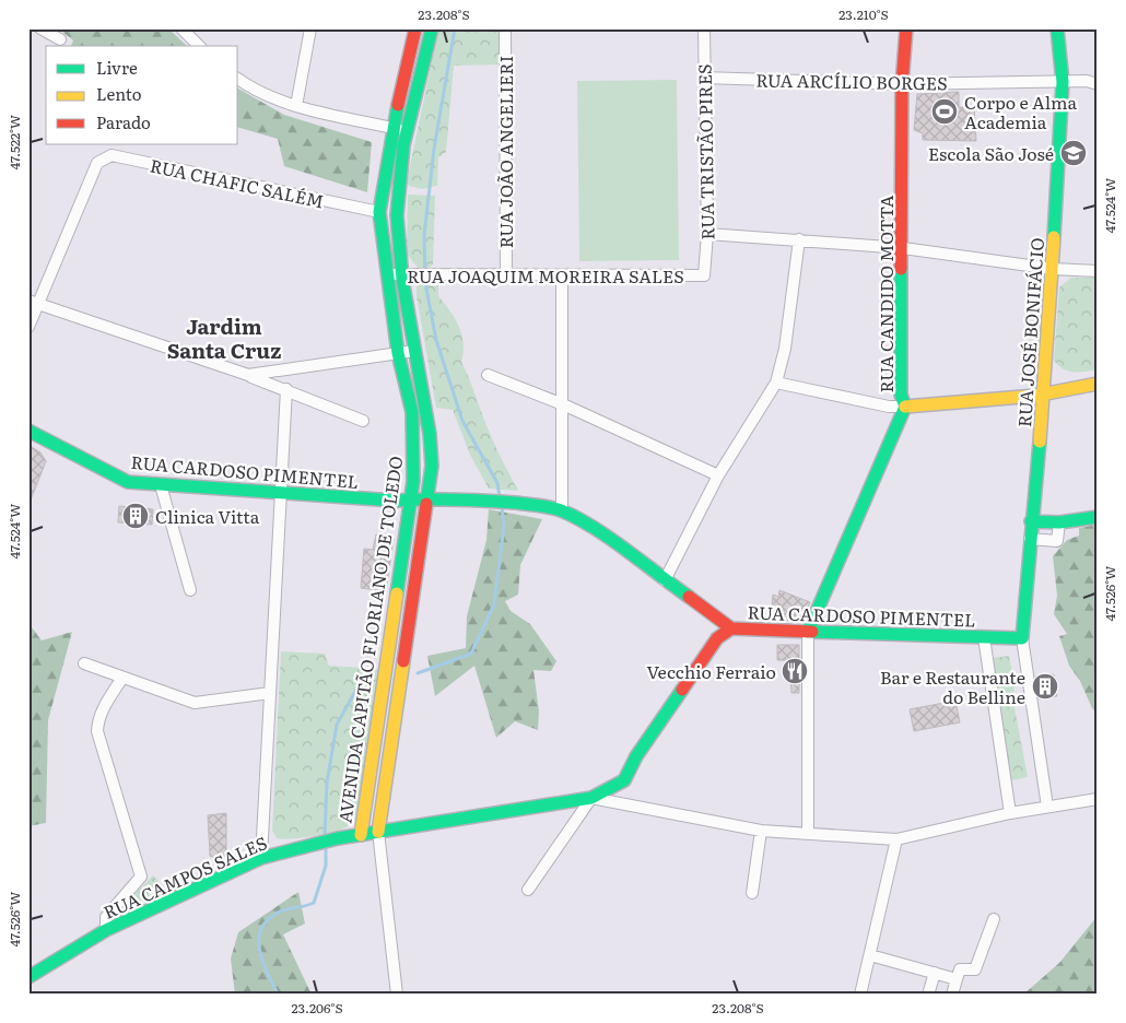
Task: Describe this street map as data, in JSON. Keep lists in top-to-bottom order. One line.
{"streets":{"street":["RUA ARCÍLIO BORGES","RUA JOÃO ANGELIERI","RUA TRISTÃO PIRES","RUA CHAFIC SALÉM","RUA JOAQUIM MOREIRA SALES","RUA CANDIDO MOTTA","RUA JOSÉ BONIFÁCIO","RUA CARDOSO PIMENTEL","AVENIDA CAPITÃO FLORIANO DE TOLEDO","RUA CAMPOS SALES"]},"crossings":[["RUA ARCÍLIO BORGES","RUA TRISTÃO PIRES"],["RUA ARCÍLIO BORGES","RUA CANDIDO MOTTA"],["RUA ARCÍLIO BORGES","RUA JOSÉ BONIFÁCIO"],["RUA JOÃO ANGELIERI","RUA JOAQUIM MOREIRA SALES"],["RUA TRISTÃO PIRES","RUA JOAQUIM MOREIRA SALES"],["RUA CHAFIC SALÉM","AVENIDA CAPITÃO FLORIANO DE TOLEDO"],["RUA JOAQUIM MOREIRA SALES","AVENIDA CAPITÃO FLORIANO DE TOLEDO"],["RUA CANDIDO MOTTA","RUA CARDOSO PIMENTEL"],["RUA JOSÉ BONIFÁCIO","RUA CARDOSO PIMENTEL"],["RUA CARDOSO PIMENTEL","AVENIDA CAPITÃO FLORIANO DE TOLEDO"],["RUA CARDOSO PIMENTEL","RUA CAMPOS SALES"],["AVENIDA CAPITÃO FLORIANO DE TOLEDO","RUA CAMPOS SALES"]],"districts":["Jardim Santa Cruz"],"places":{"sports":["Corpo e Alma Academia"],"school or university":["Escola São José"],"building":["Clinica Vitta","Bar e Restaurante do Belline"],"restaurant":["Vecchio Ferraio"]},"legend":["Livre","Lento","Parado"],"coordinates":["23.208°S","23.210°S","47.522°W","47.524°W","47.526°W","23.206°S"]}
